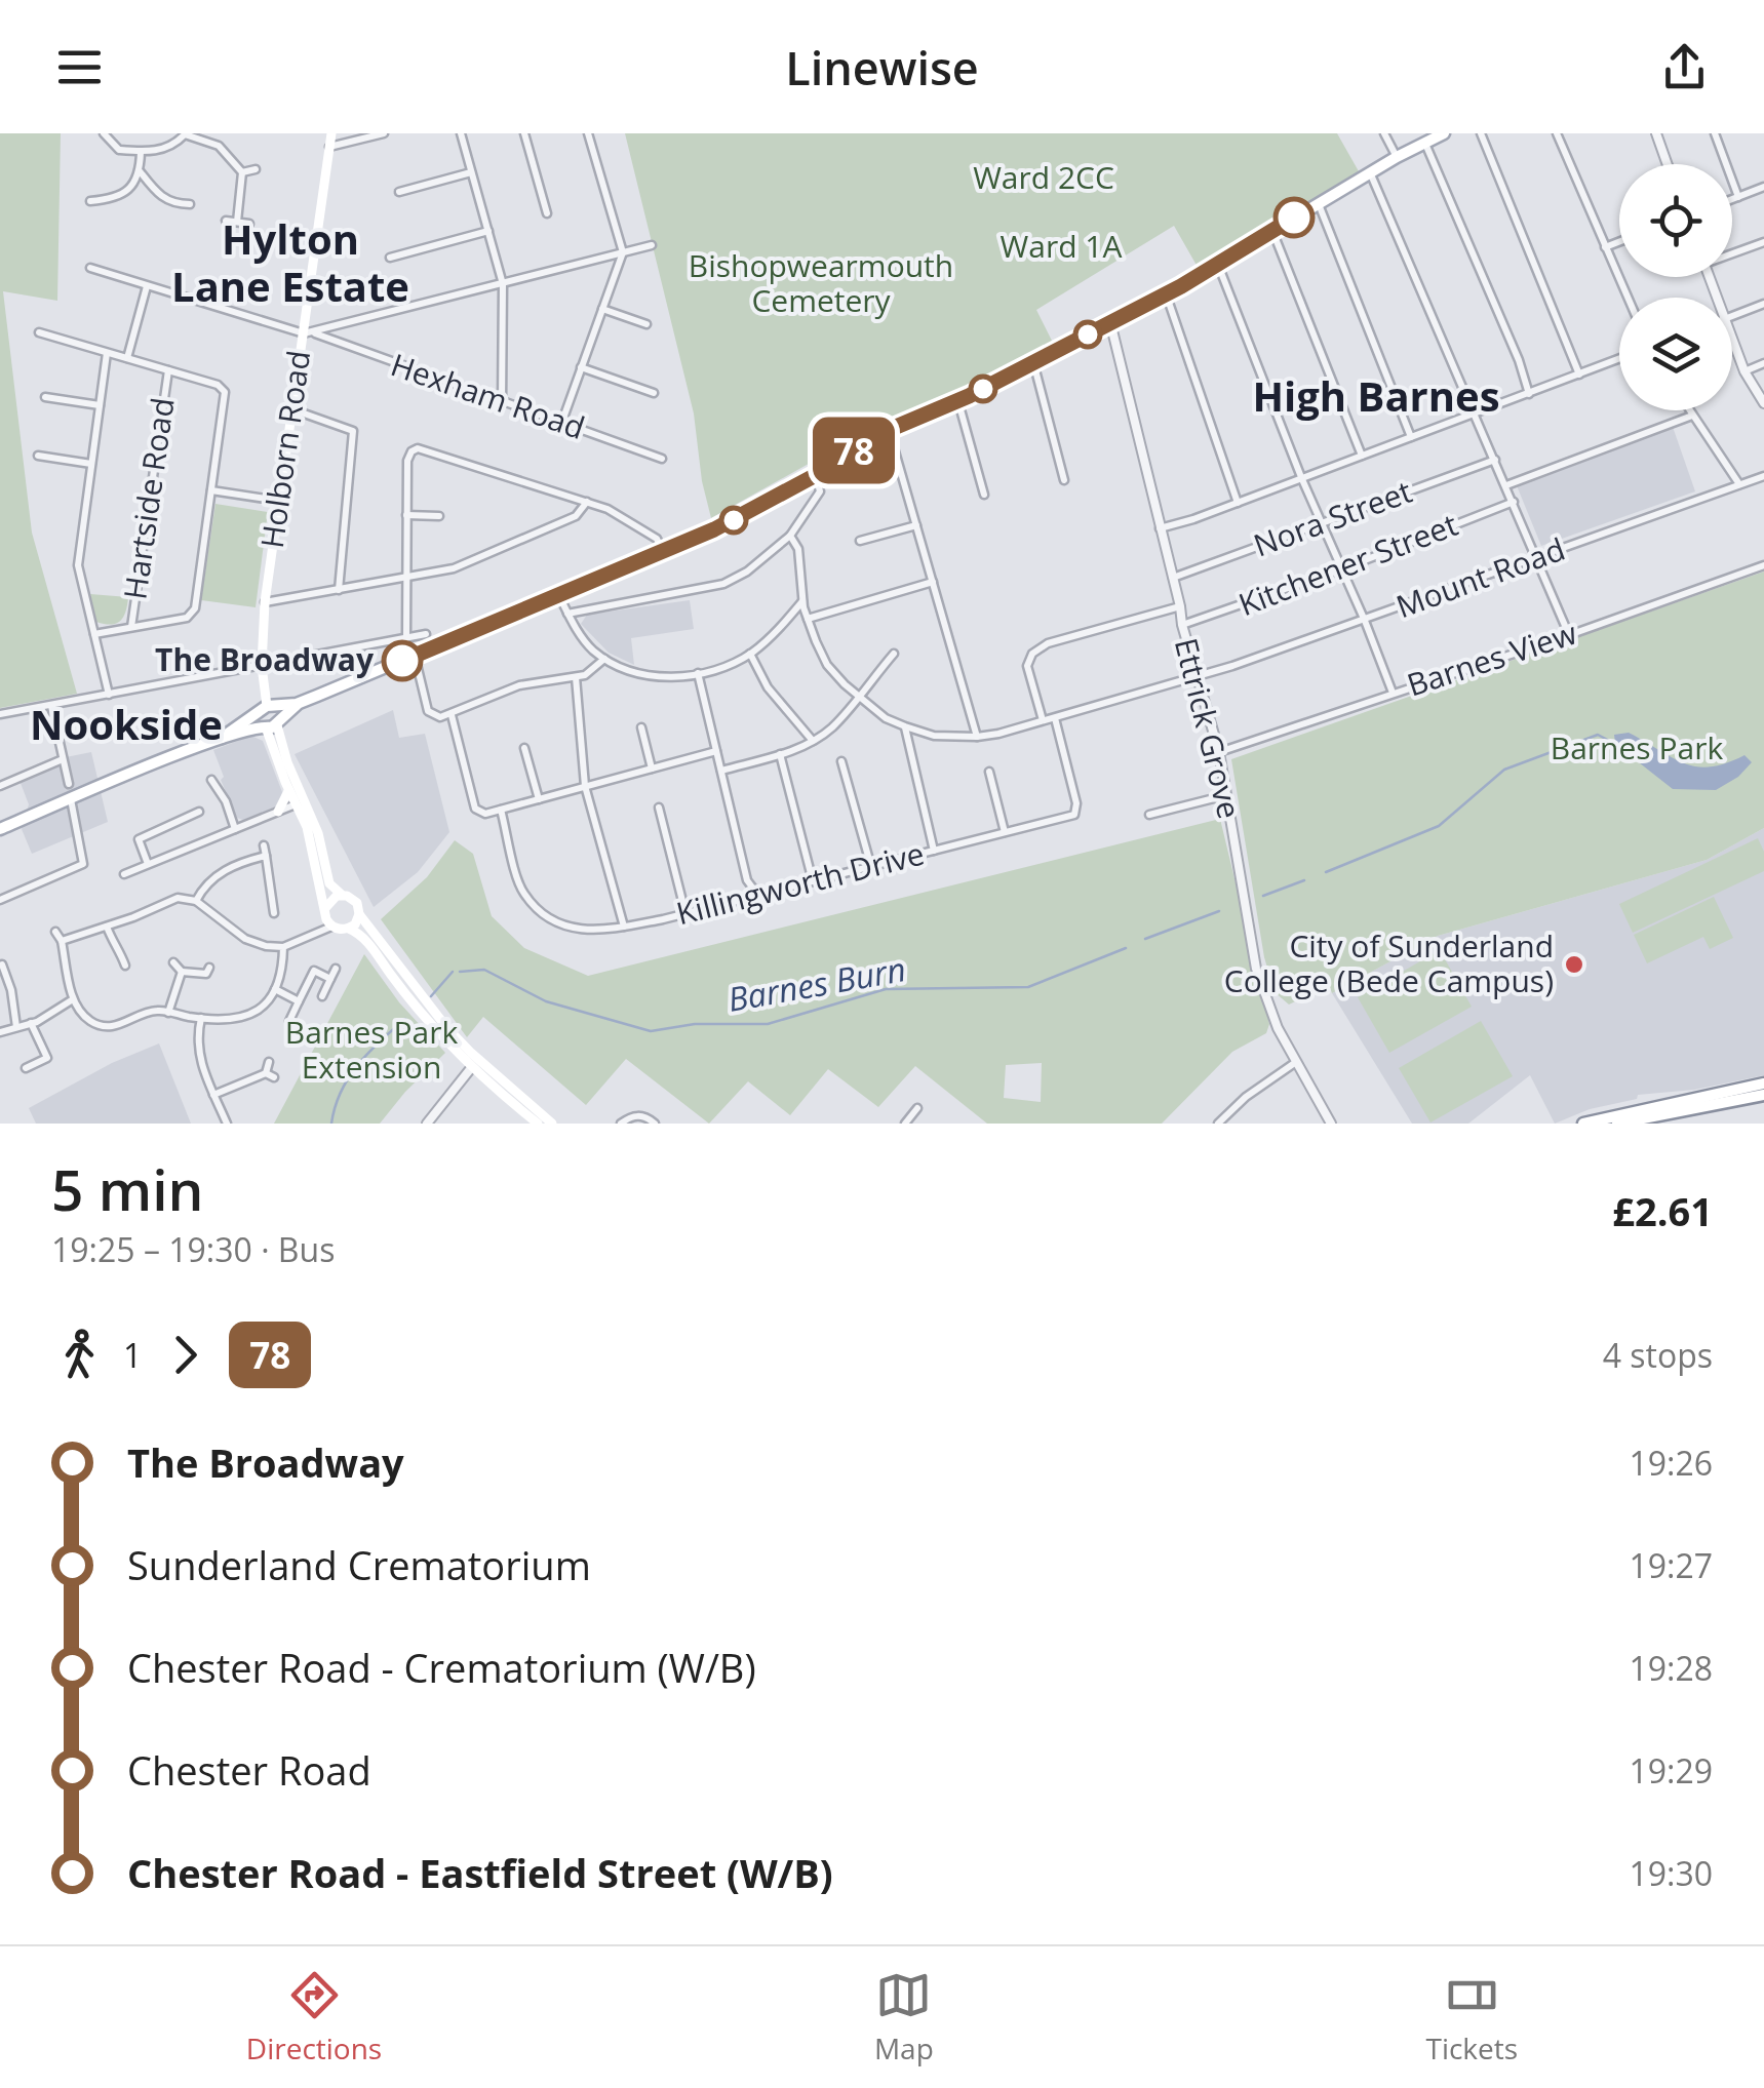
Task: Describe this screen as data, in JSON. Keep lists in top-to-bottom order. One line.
{"streets":{"main road":["Holborn Road"],"street":["Hexham Road","Hartside Road","Nora Street","Kitchener Street","Mount Road","Barnes View","Ettrick Grove","Killingworth Drive"]},"crossings":[["Hexham Road","Holborn Road"],["Nora Street","Ettrick Grove"],["Kitchener Street","Ettrick Grove"],["Mount Road","Ettrick Grove"],["Mount Road","Killingworth Drive"],["Barnes View","Ettrick Grove"]],"districts":["Hylton Lane Estate","High Barnes","Nookside"],"water":["Barnes Burn"],"parks":["Ward 2CC","Ward 1A","Bishopwearmouth Cemetery","Barnes Park","Barnes Park Extension"],"places":["The Broadway","City of Sunderland College (Bede Campus)"],"lines":["bus line 78"],"page":{"header":"Linewise","on_map":"78","heading":["5 min","19:25 – 19:30 · Bus","£2.61"],"legs":["1","78","4 stops"],"list":[{"name":"The Broadway","value":"19:26"},{"name":"Sunderland Crematorium","value":"19:27"},{"name":"Chester Road - Crematorium (W/B)","value":"19:28"},{"name":"Chester Road","value":"19:29"},{"name":"Chester Road - Eastfield Street (W/B)","value":"19:30"}],"tabs":["Directions","Map","Tickets"]}}
